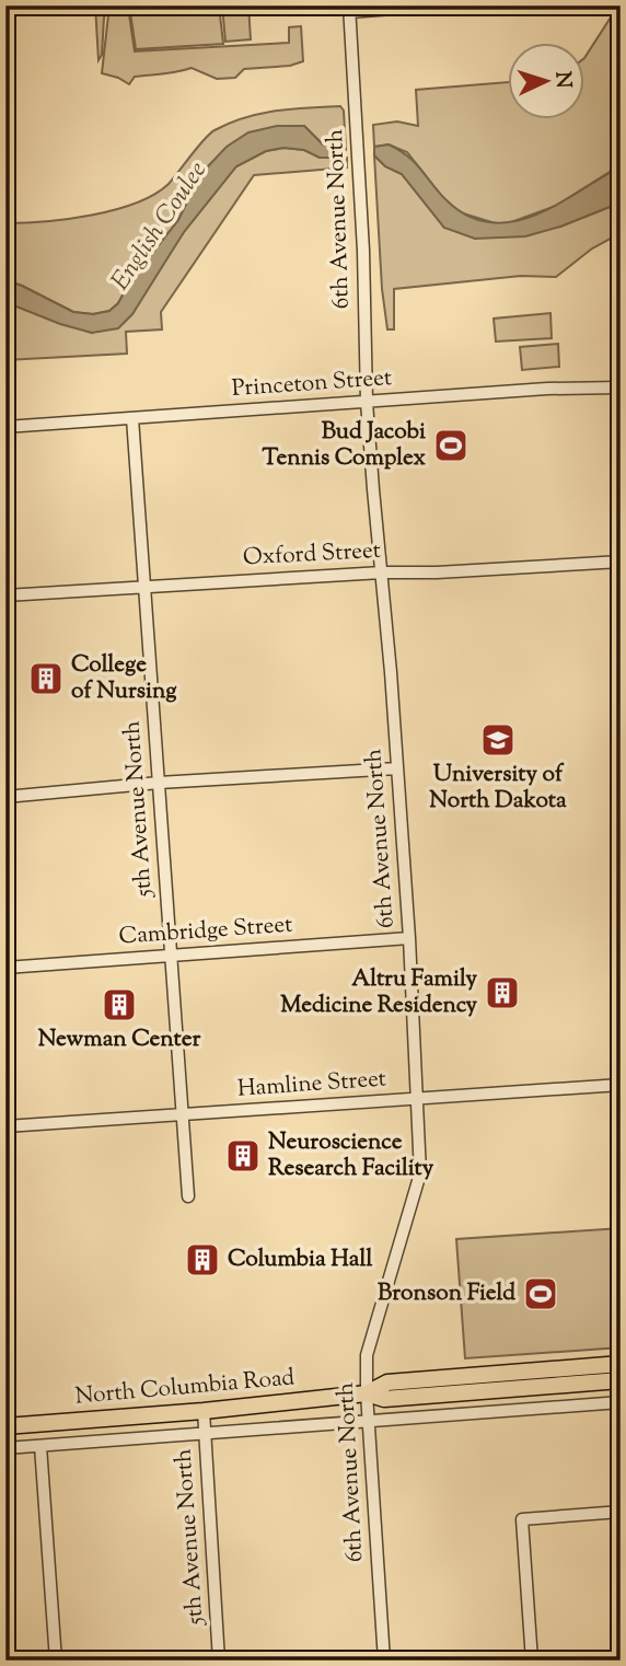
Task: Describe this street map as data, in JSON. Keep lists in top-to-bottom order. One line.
{"streets":{"main road":["North Columbia Road"],"street":["6th Avenue North","Princeton Street","Oxford Street","5th Avenue North","Cambridge Street","Hamline Street"]},"crossings":[["6th Avenue North","Princeton Street"],["6th Avenue North","Oxford Street"],["6th Avenue North","Cambridge Street"],["6th Avenue North","Hamline Street"],["6th Avenue North","North Columbia Road"],["Princeton Street","5th Avenue North"],["Oxford Street","5th Avenue North"],["5th Avenue North","Cambridge Street"],["5th Avenue North","Hamline Street"],["5th Avenue North","North Columbia Road"]],"water":["English Coulee"],"places":{"sports":["Bud Jacobi Tennis Complex","Bronson Field"],"building":["College of Nursing","Altru Family Medicine Residency","Newman Center","Neuroscience Research Facility","Columbia Hall"],"school or university":["University of North Dakota"]},"north":"right"}
